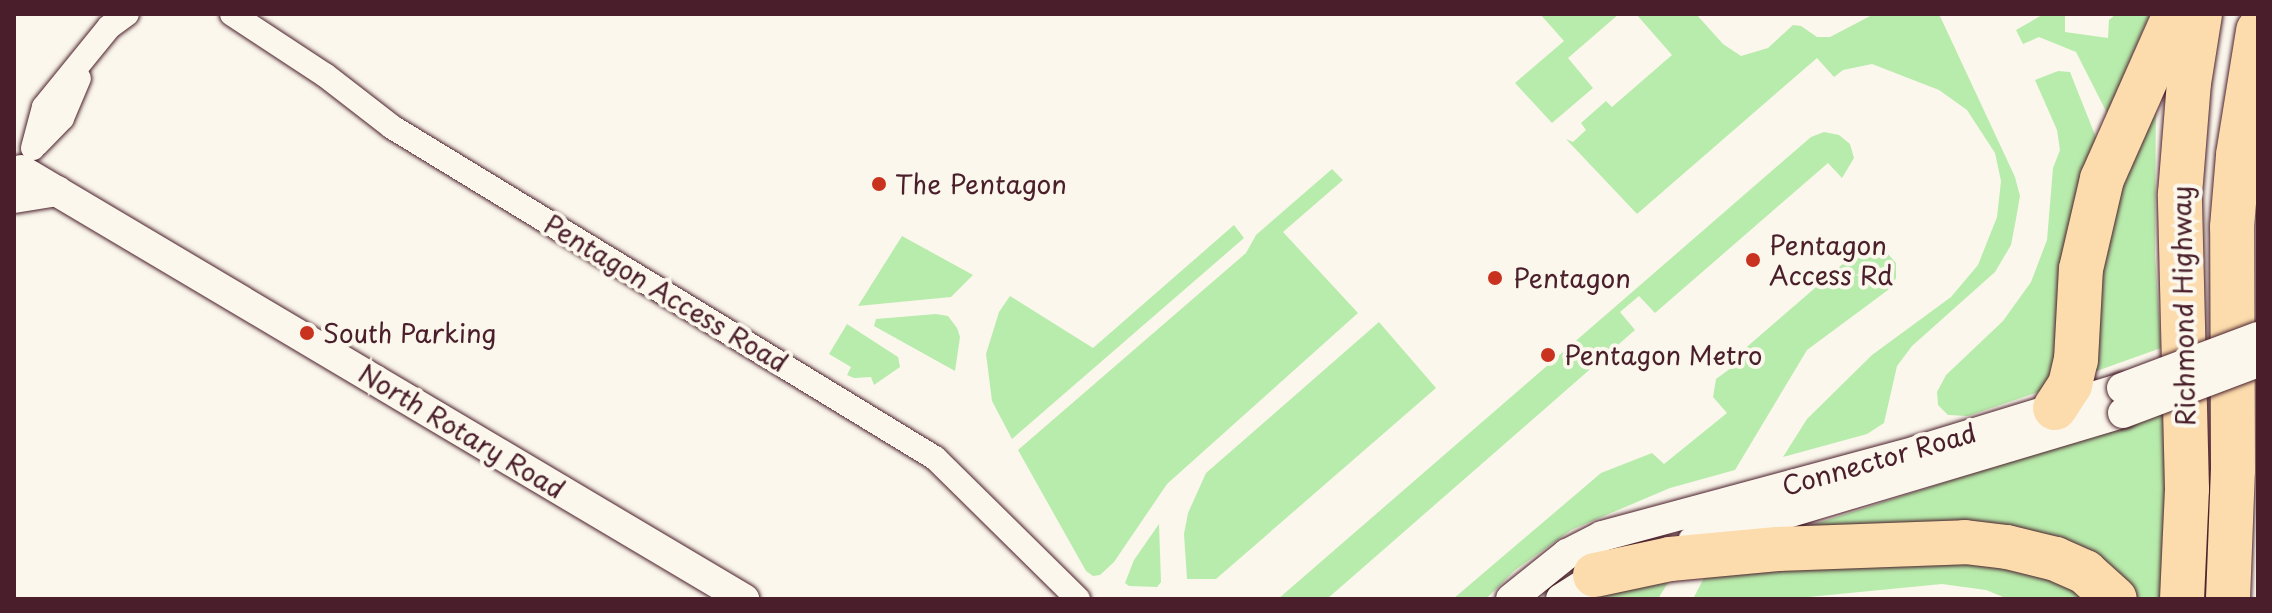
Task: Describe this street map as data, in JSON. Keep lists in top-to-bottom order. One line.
{"streets":{"highway":["Richmond Highway"],"street":["Pentagon Access Road","North Rotary Road","Connector Road"]},"places":["The Pentagon","Pentagon Access Rd","Pentagon","South Parking","Pentagon Metro"]}
